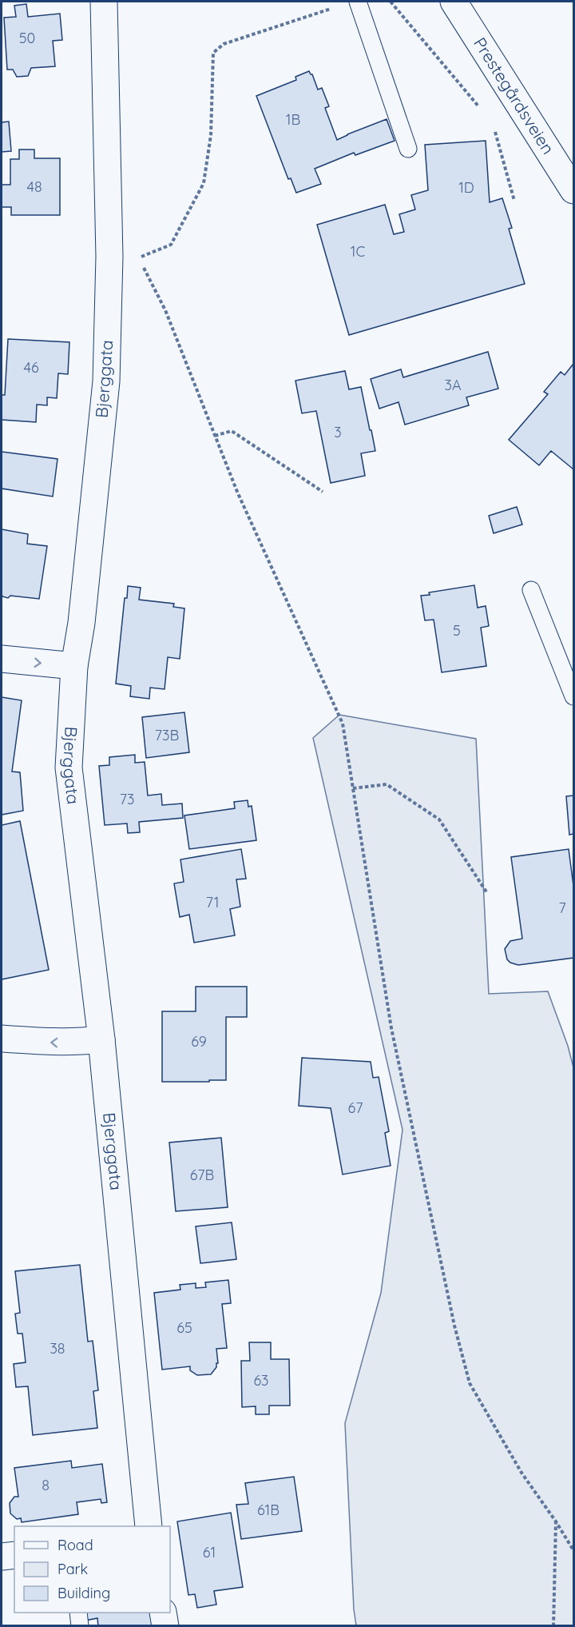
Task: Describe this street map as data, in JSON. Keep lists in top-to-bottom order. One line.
{"streets":{"street":["Prestegårdsveien","Bjerggata"]},"house_numbers":["50","1B","48","1D","1C","46","3A","3","5","73B","73","71","7","69","67","67B","65","38","63","8","61B","61"],"legend":["Road","Park","Building"]}
